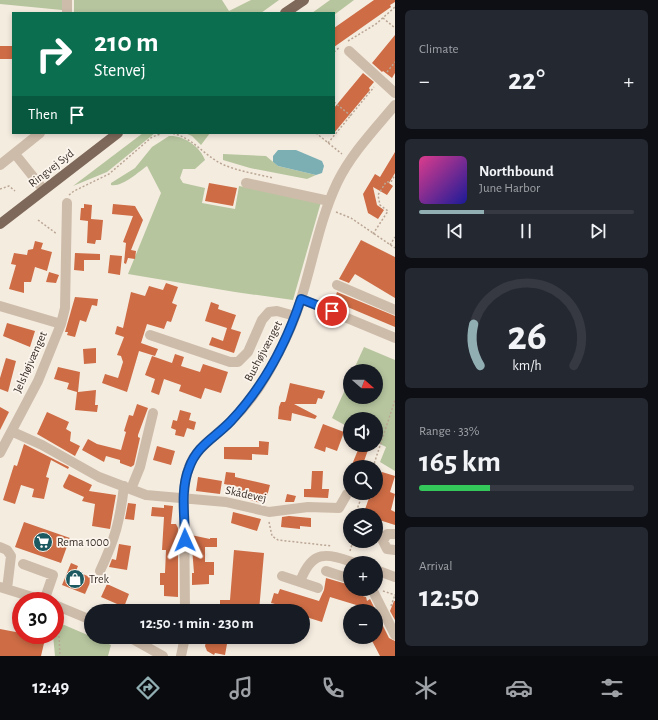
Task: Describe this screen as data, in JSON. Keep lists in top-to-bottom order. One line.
{"streets":{"main road":["Ringvej Syd"],"street":["Bushøjvænget","Jelshøjvænget","Skådevej"]},"crossings":[["Bushøjvænget","Skådevej"],["Jelshøjvænget","Skådevej"]],"places":{"supermarket":["Rema 1000"],"shop":["Trek"]},"north":"right","page":{"tile":["Climate",["Range · 33%","165 km"],["Arrival","12:50"]],"turn":["210 m","Stenvej"],"heat":["−","22°","+"],"then":"Then","song":["Northbound","June Harbor"],"map_buttons":["+","−"],"limit":"30","trip":"12:50 · 1 min · 230 m","tabs":"12:49","gauge":["26","km/h"]}}
